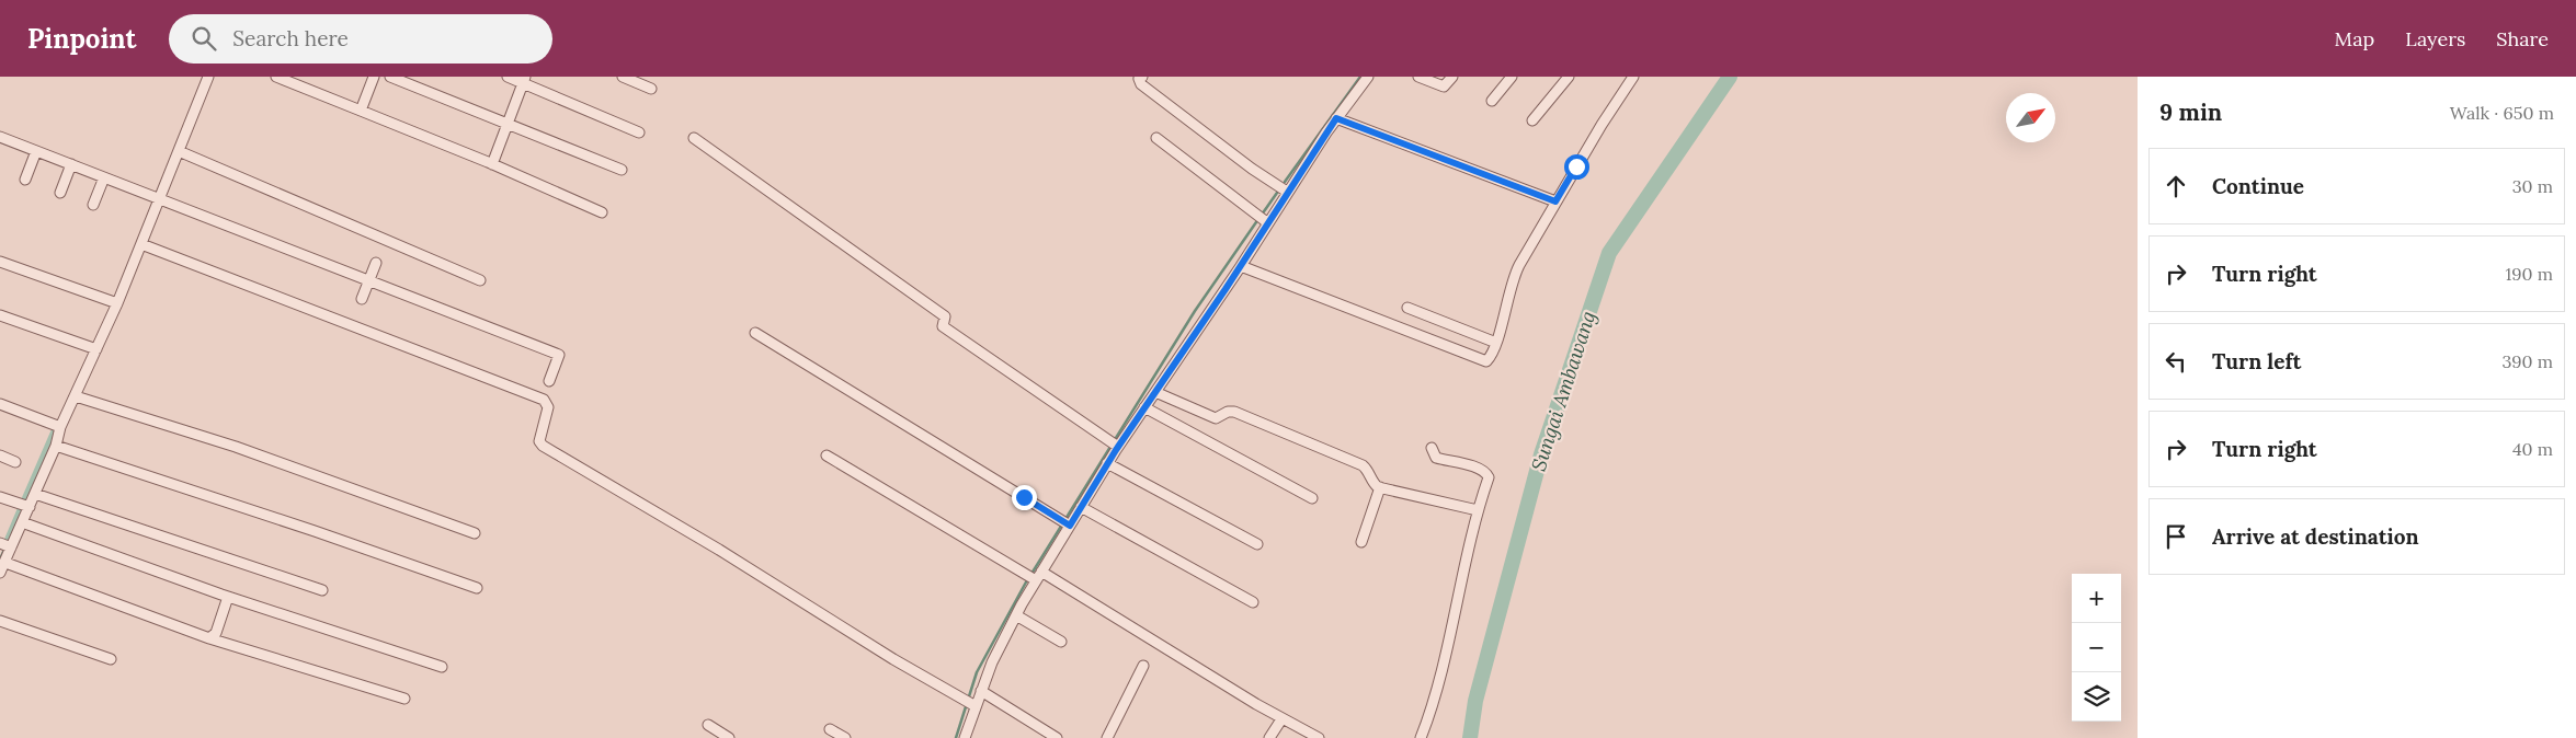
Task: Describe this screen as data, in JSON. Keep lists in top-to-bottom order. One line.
{"water":["Sungai Ambawang"],"north":"top right","page":{"header":"Pinpoint","search":"Search here","nav":["Map","Layers","Share"],"heading":["9 min","Walk · 650 m"],"list":[["Continue","30 m"],["Turn right","190 m"],["Turn left","390 m"],["Turn right","40 m"],"Arrive at destination"],"map_buttons":["+","−"]}}
